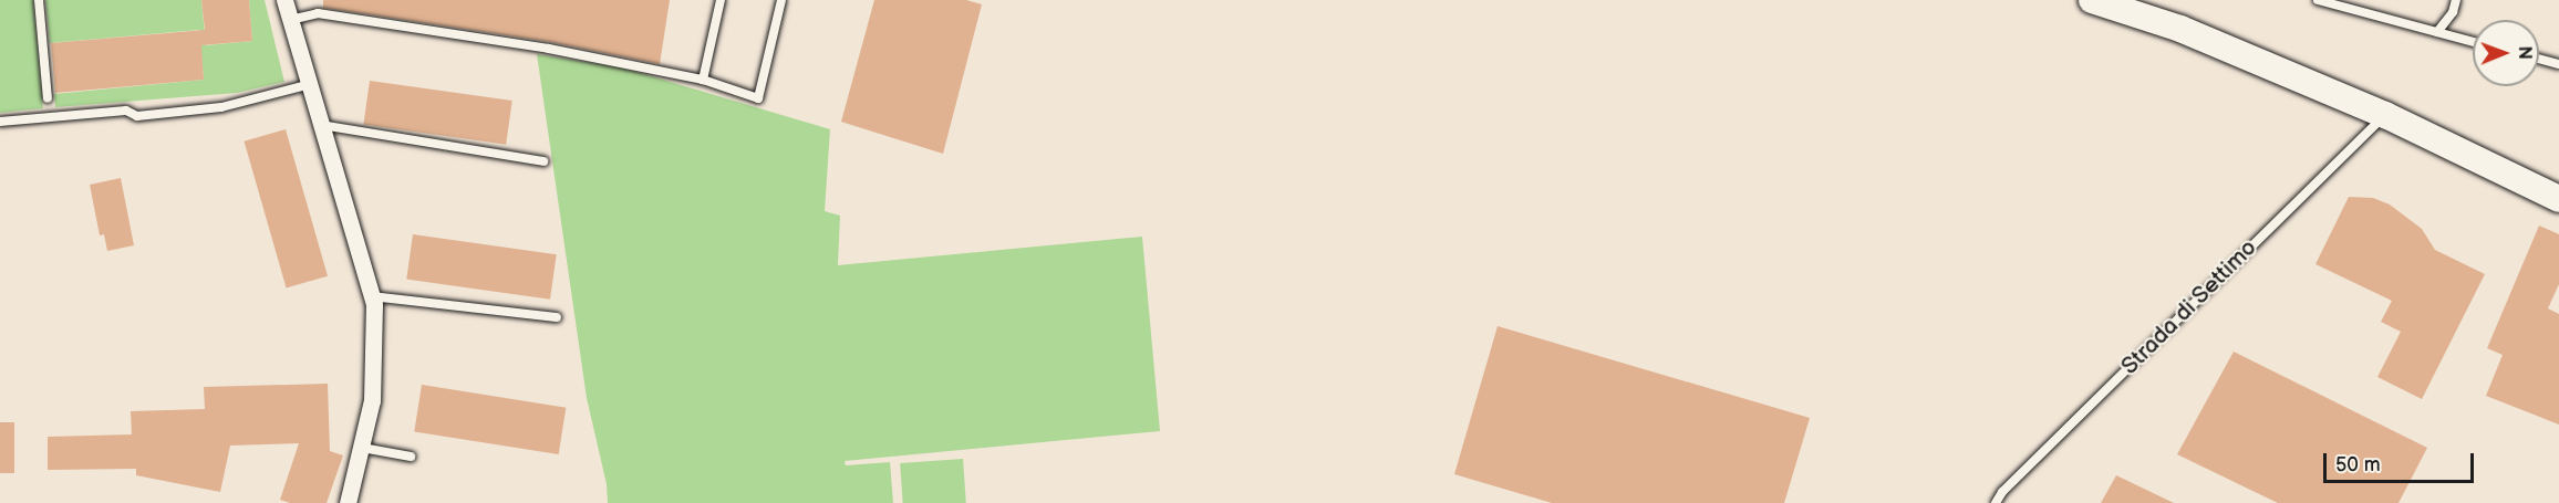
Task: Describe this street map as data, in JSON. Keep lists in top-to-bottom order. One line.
{"streets":{"lane":["Strada di Settimo"]},"scale_bar":"50 m","north":"right"}
